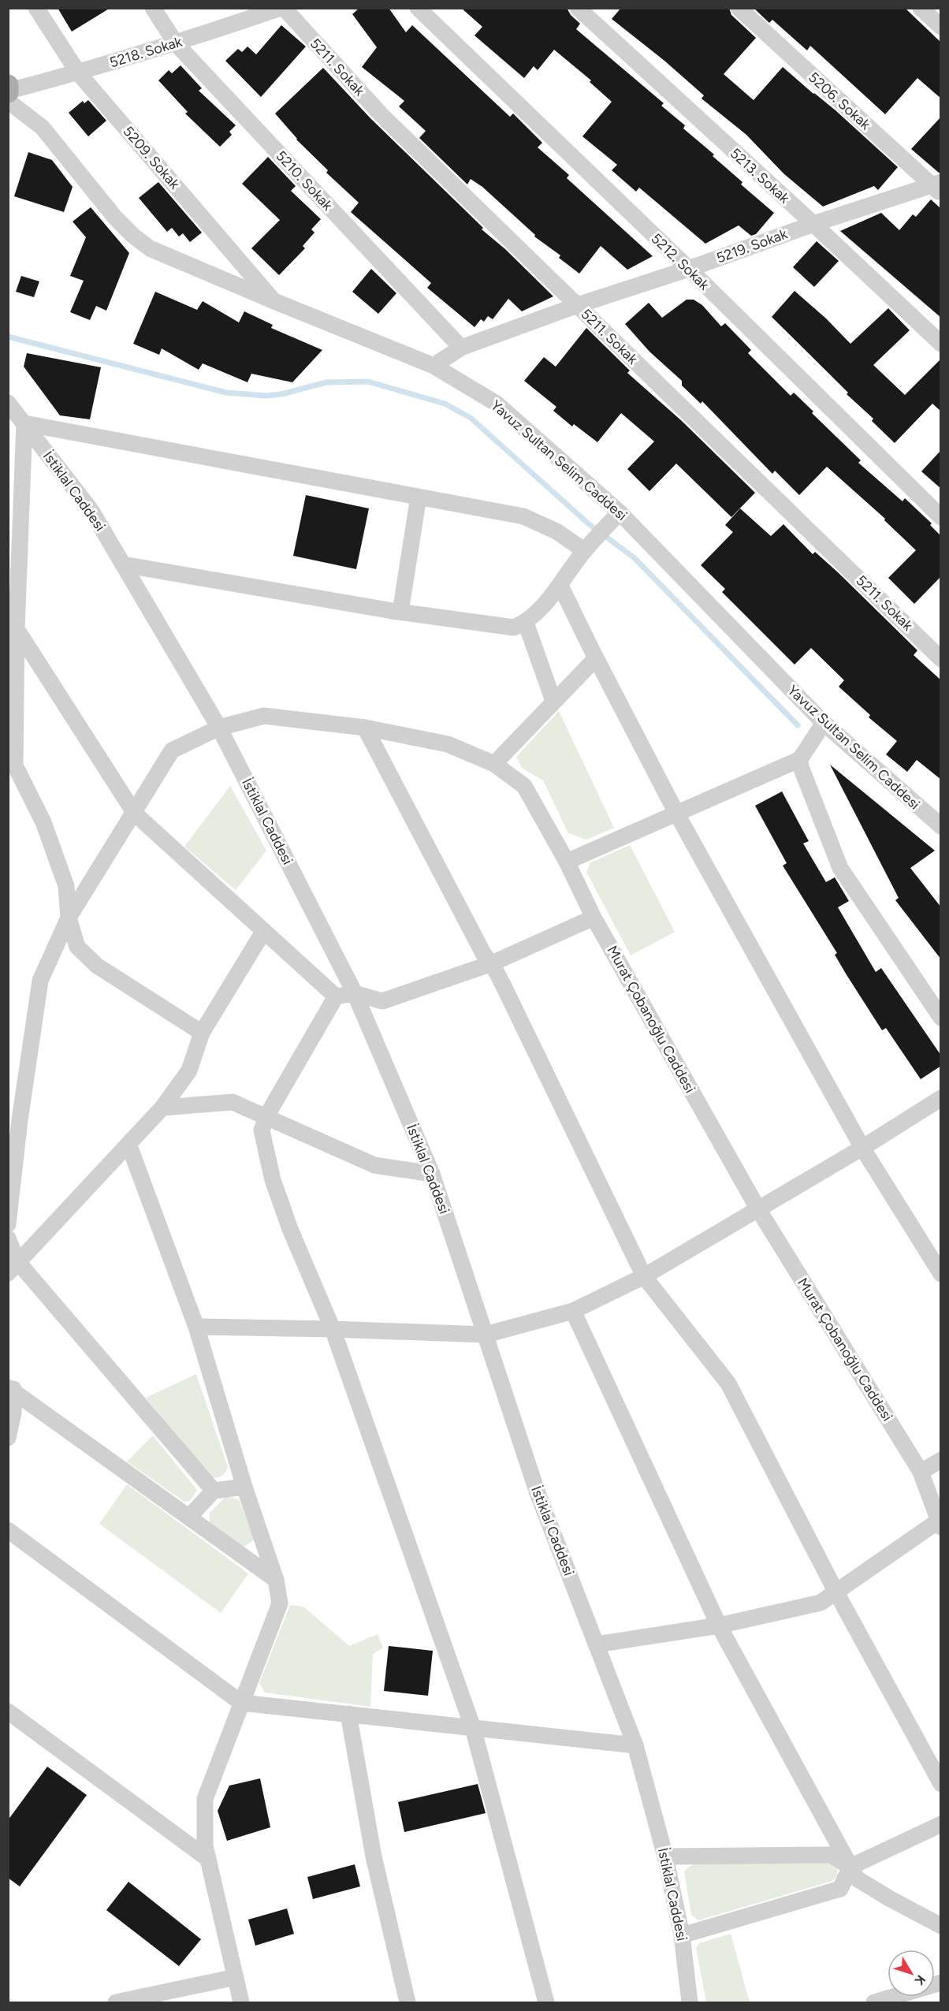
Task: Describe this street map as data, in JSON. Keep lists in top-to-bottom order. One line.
{"streets":{"street":["5218. Sokak","5211. Sokak","5206. Sokak","5209. Sokak","5213. Sokak","5210. Sokak","5219. Sokak","5212. Sokak","Yavuz Sultan Selim Caddesi","İstiklal Caddesi","Murat Çobanoğlu Caddesi"]},"crossings":[["5218. Sokak","5211. Sokak"],["5218. Sokak","5209. Sokak"],["5218. Sokak","5210. Sokak"],["5218. Sokak","Yavuz Sultan Selim Caddesi"],["5211. Sokak","5219. Sokak"],["5206. Sokak","5219. Sokak"],["5209. Sokak","Yavuz Sultan Selim Caddesi"],["5213. Sokak","5219. Sokak"],["5210. Sokak","5219. Sokak"],["5219. Sokak","5212. Sokak"],["5219. Sokak","Yavuz Sultan Selim Caddesi"],["İstiklal Caddesi","Murat Çobanoğlu Caddesi"]],"north":"bottom right"}
